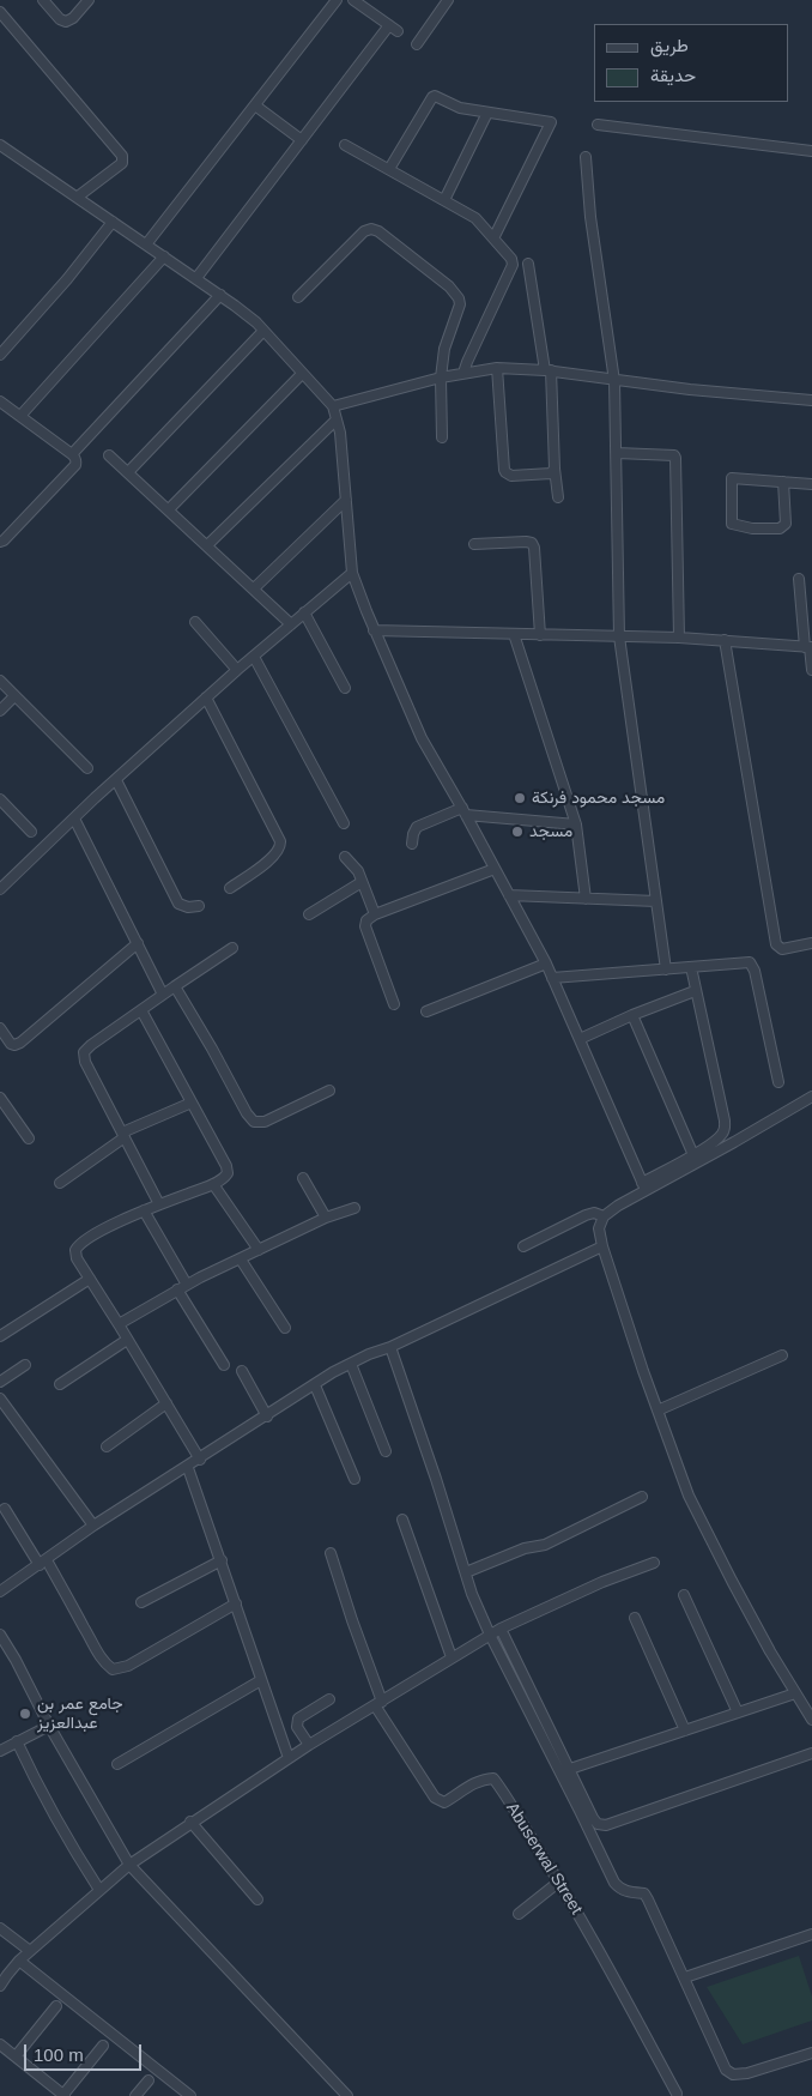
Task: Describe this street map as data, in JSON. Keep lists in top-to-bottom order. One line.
{"streets":{"street":["Abuserwal Street"]},"places":["مسجد محمود فرنكة","مسجد","جامع عمر بن عبدالعزيز"],"legend":["طريق","حديقة"],"scale_bar":"100 m"}
